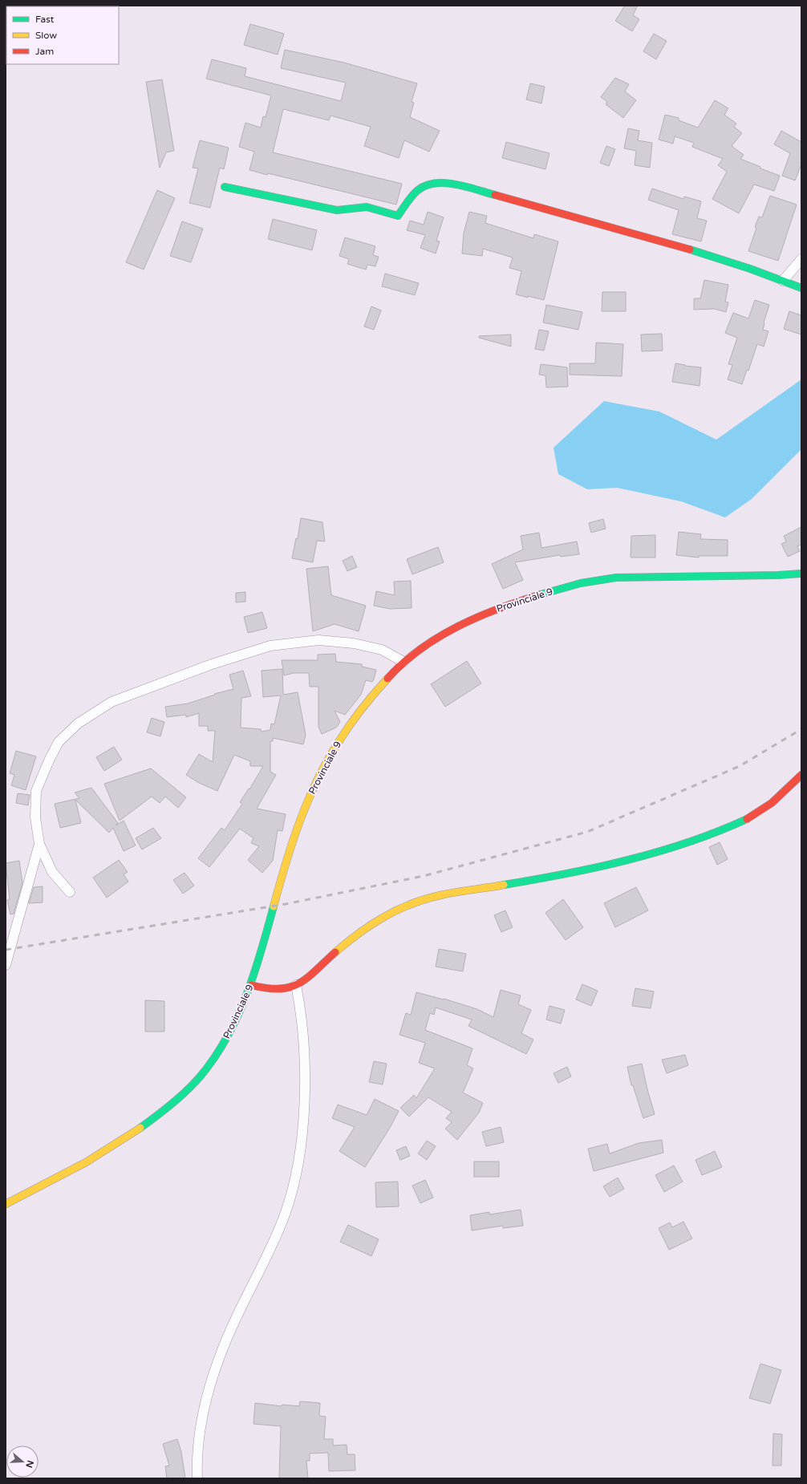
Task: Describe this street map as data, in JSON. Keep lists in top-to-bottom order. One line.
{"streets":{"street":["Provinciale 9"]},"legend":["Fast","Slow","Jam"],"north":"right"}
